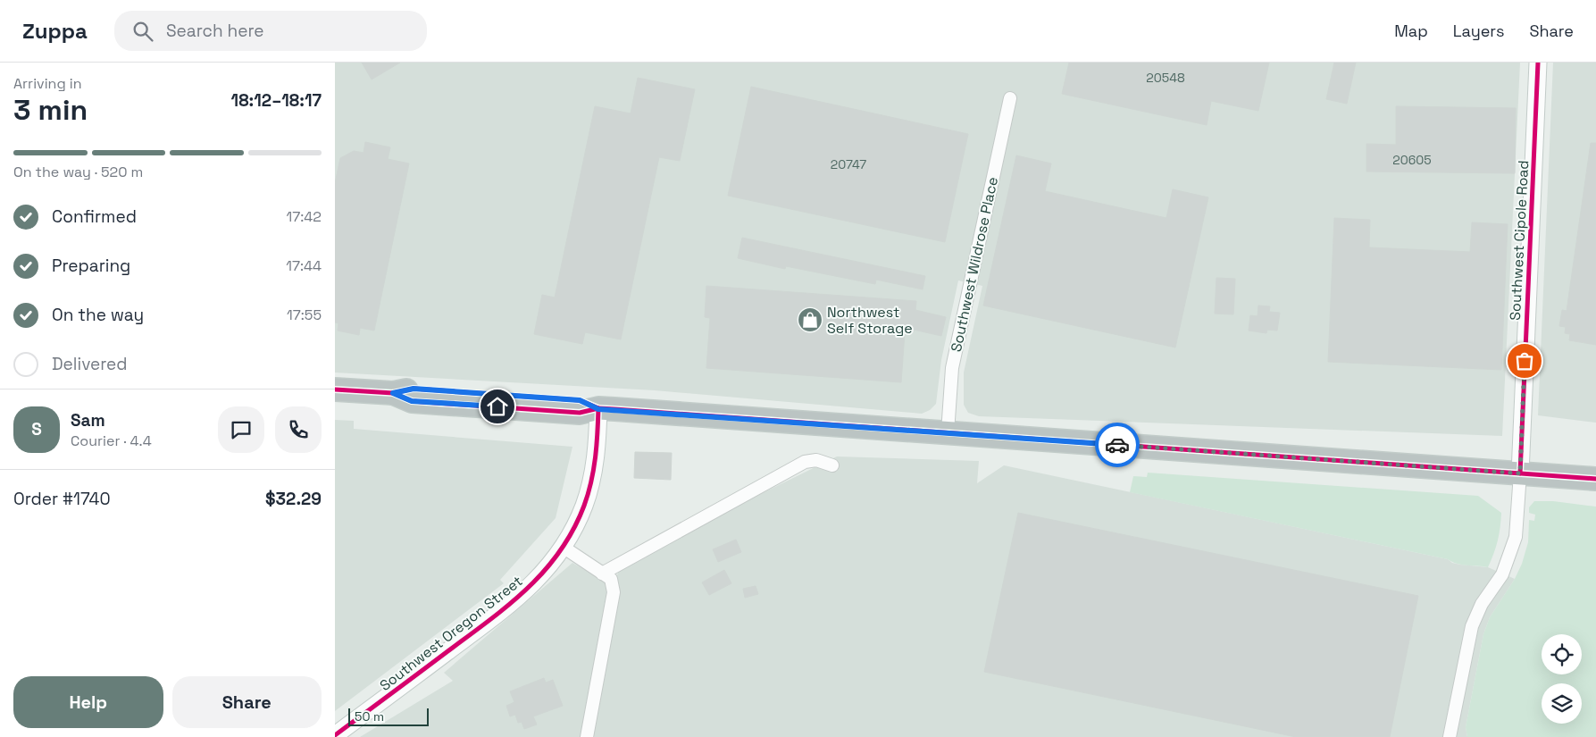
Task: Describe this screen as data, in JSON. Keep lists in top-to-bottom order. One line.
{"streets":{"main road":["Southwest Cipole Road","Southwest Oregon Street"],"street":["Southwest Wildrose Place"]},"places":{"shop":["Northwest Self Storage"]},"house_numbers":["20548","20605","20747"],"scale_bar":"50 m","page":{"header":"Zuppa","search":"Search here","nav":["Map","Layers","Share"],"heading":["3 min","Arriving in","18:12–18:17"],"panel":["Sam","Courier · 4.4","Order #1740","$32.29"],"bar":"On the way · 520 m","list":[["Confirmed","17:42"],["Preparing","17:44"],["On the way","17:55"],"Delivered"],"round":"S","buttons":["Help","Share"],"scale":"50 m"}}
